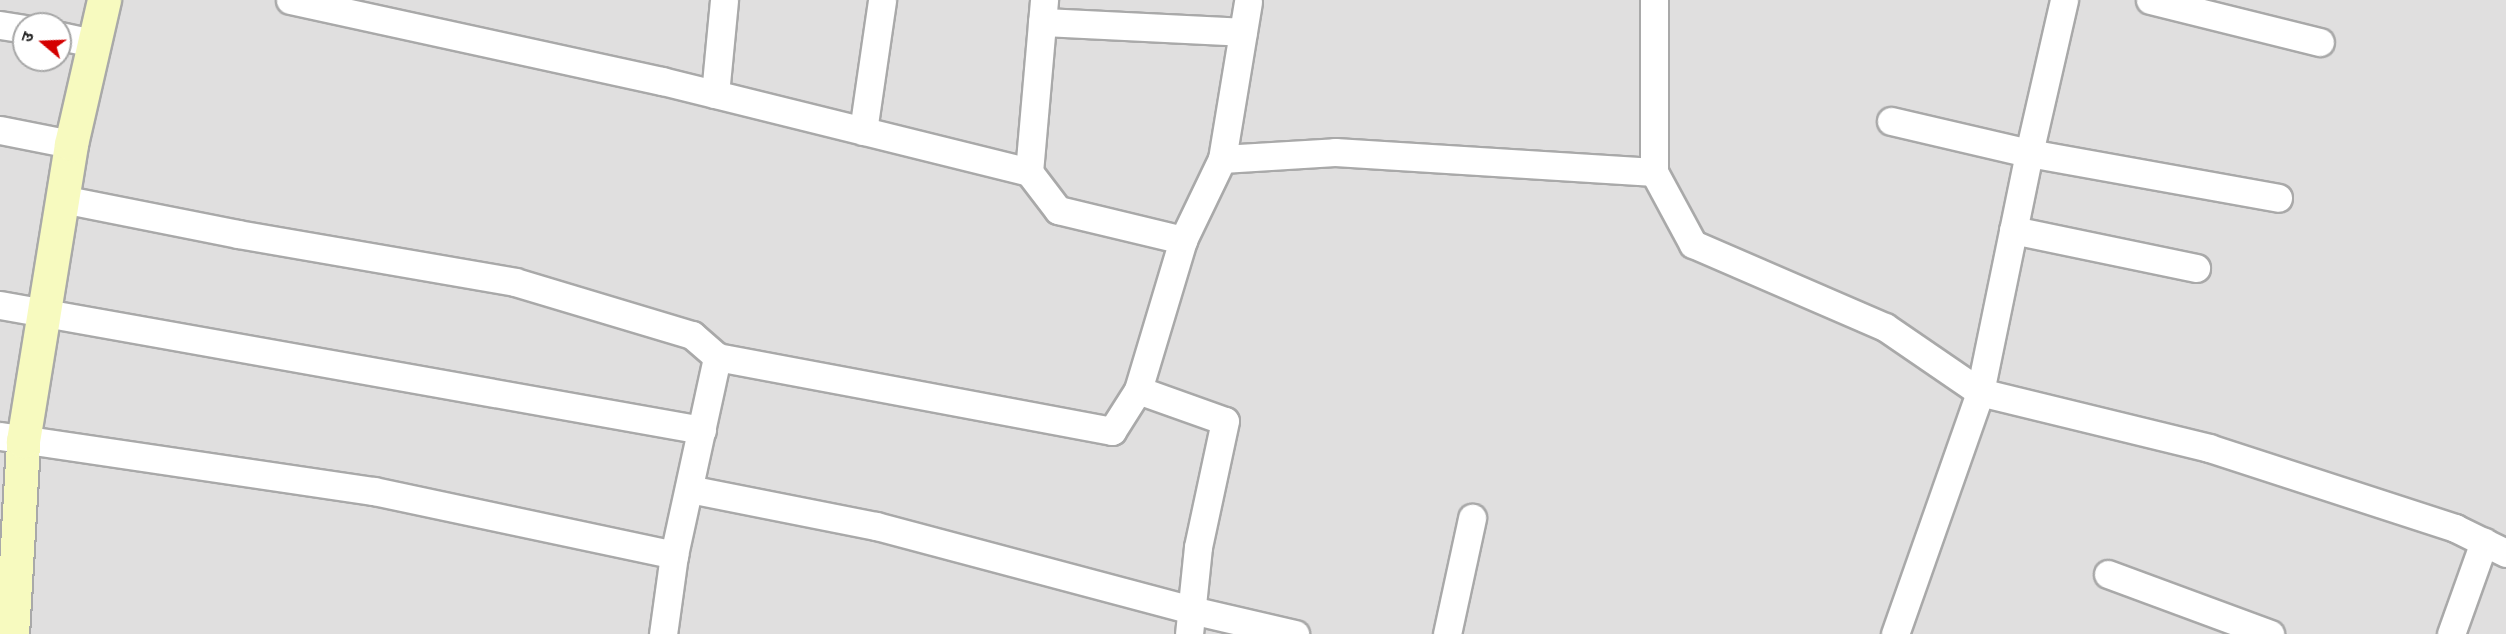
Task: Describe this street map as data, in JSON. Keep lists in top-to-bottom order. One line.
{"north":"left"}
